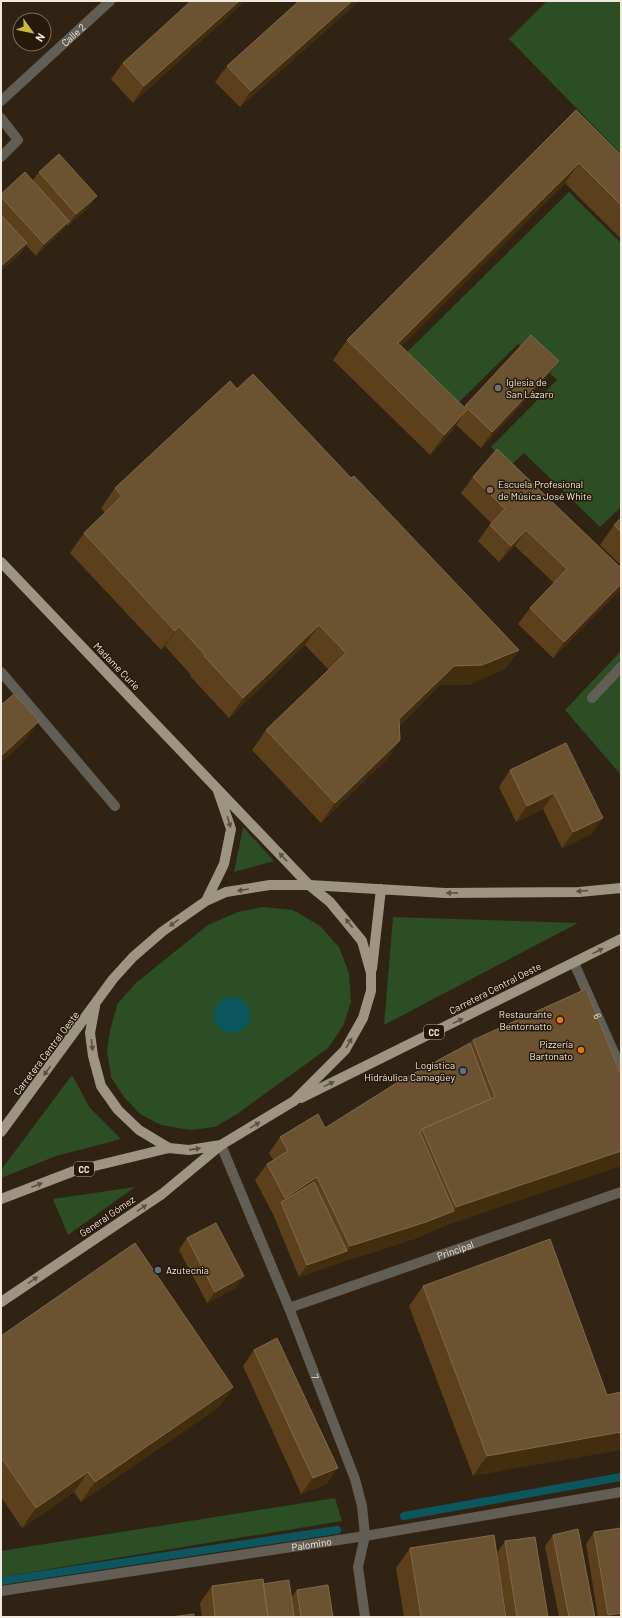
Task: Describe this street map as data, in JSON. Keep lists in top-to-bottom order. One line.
{"streets":{"main road":["Madame Curie","Carretera Central Oeste","CC","General Gómez"],"street":["Calle 2","6","Principal","7","Palomino"]},"crossings":[["Madame Curie","CC"],["Carretera Central Oeste","6"],["Carretera Central Oeste","CC"],["CC","General Gómez"],["CC","7"],["General Gómez","7"],["Principal","7"],["7","Palomino"]],"places":["Iglesia de San Lázaro","Escuela Profesional de Música José White","Restaurante Bentornatto","Pizzería Bartonato","Logística Hidráulica Camagüey","Azutecnia"],"north":"bottom right"}
